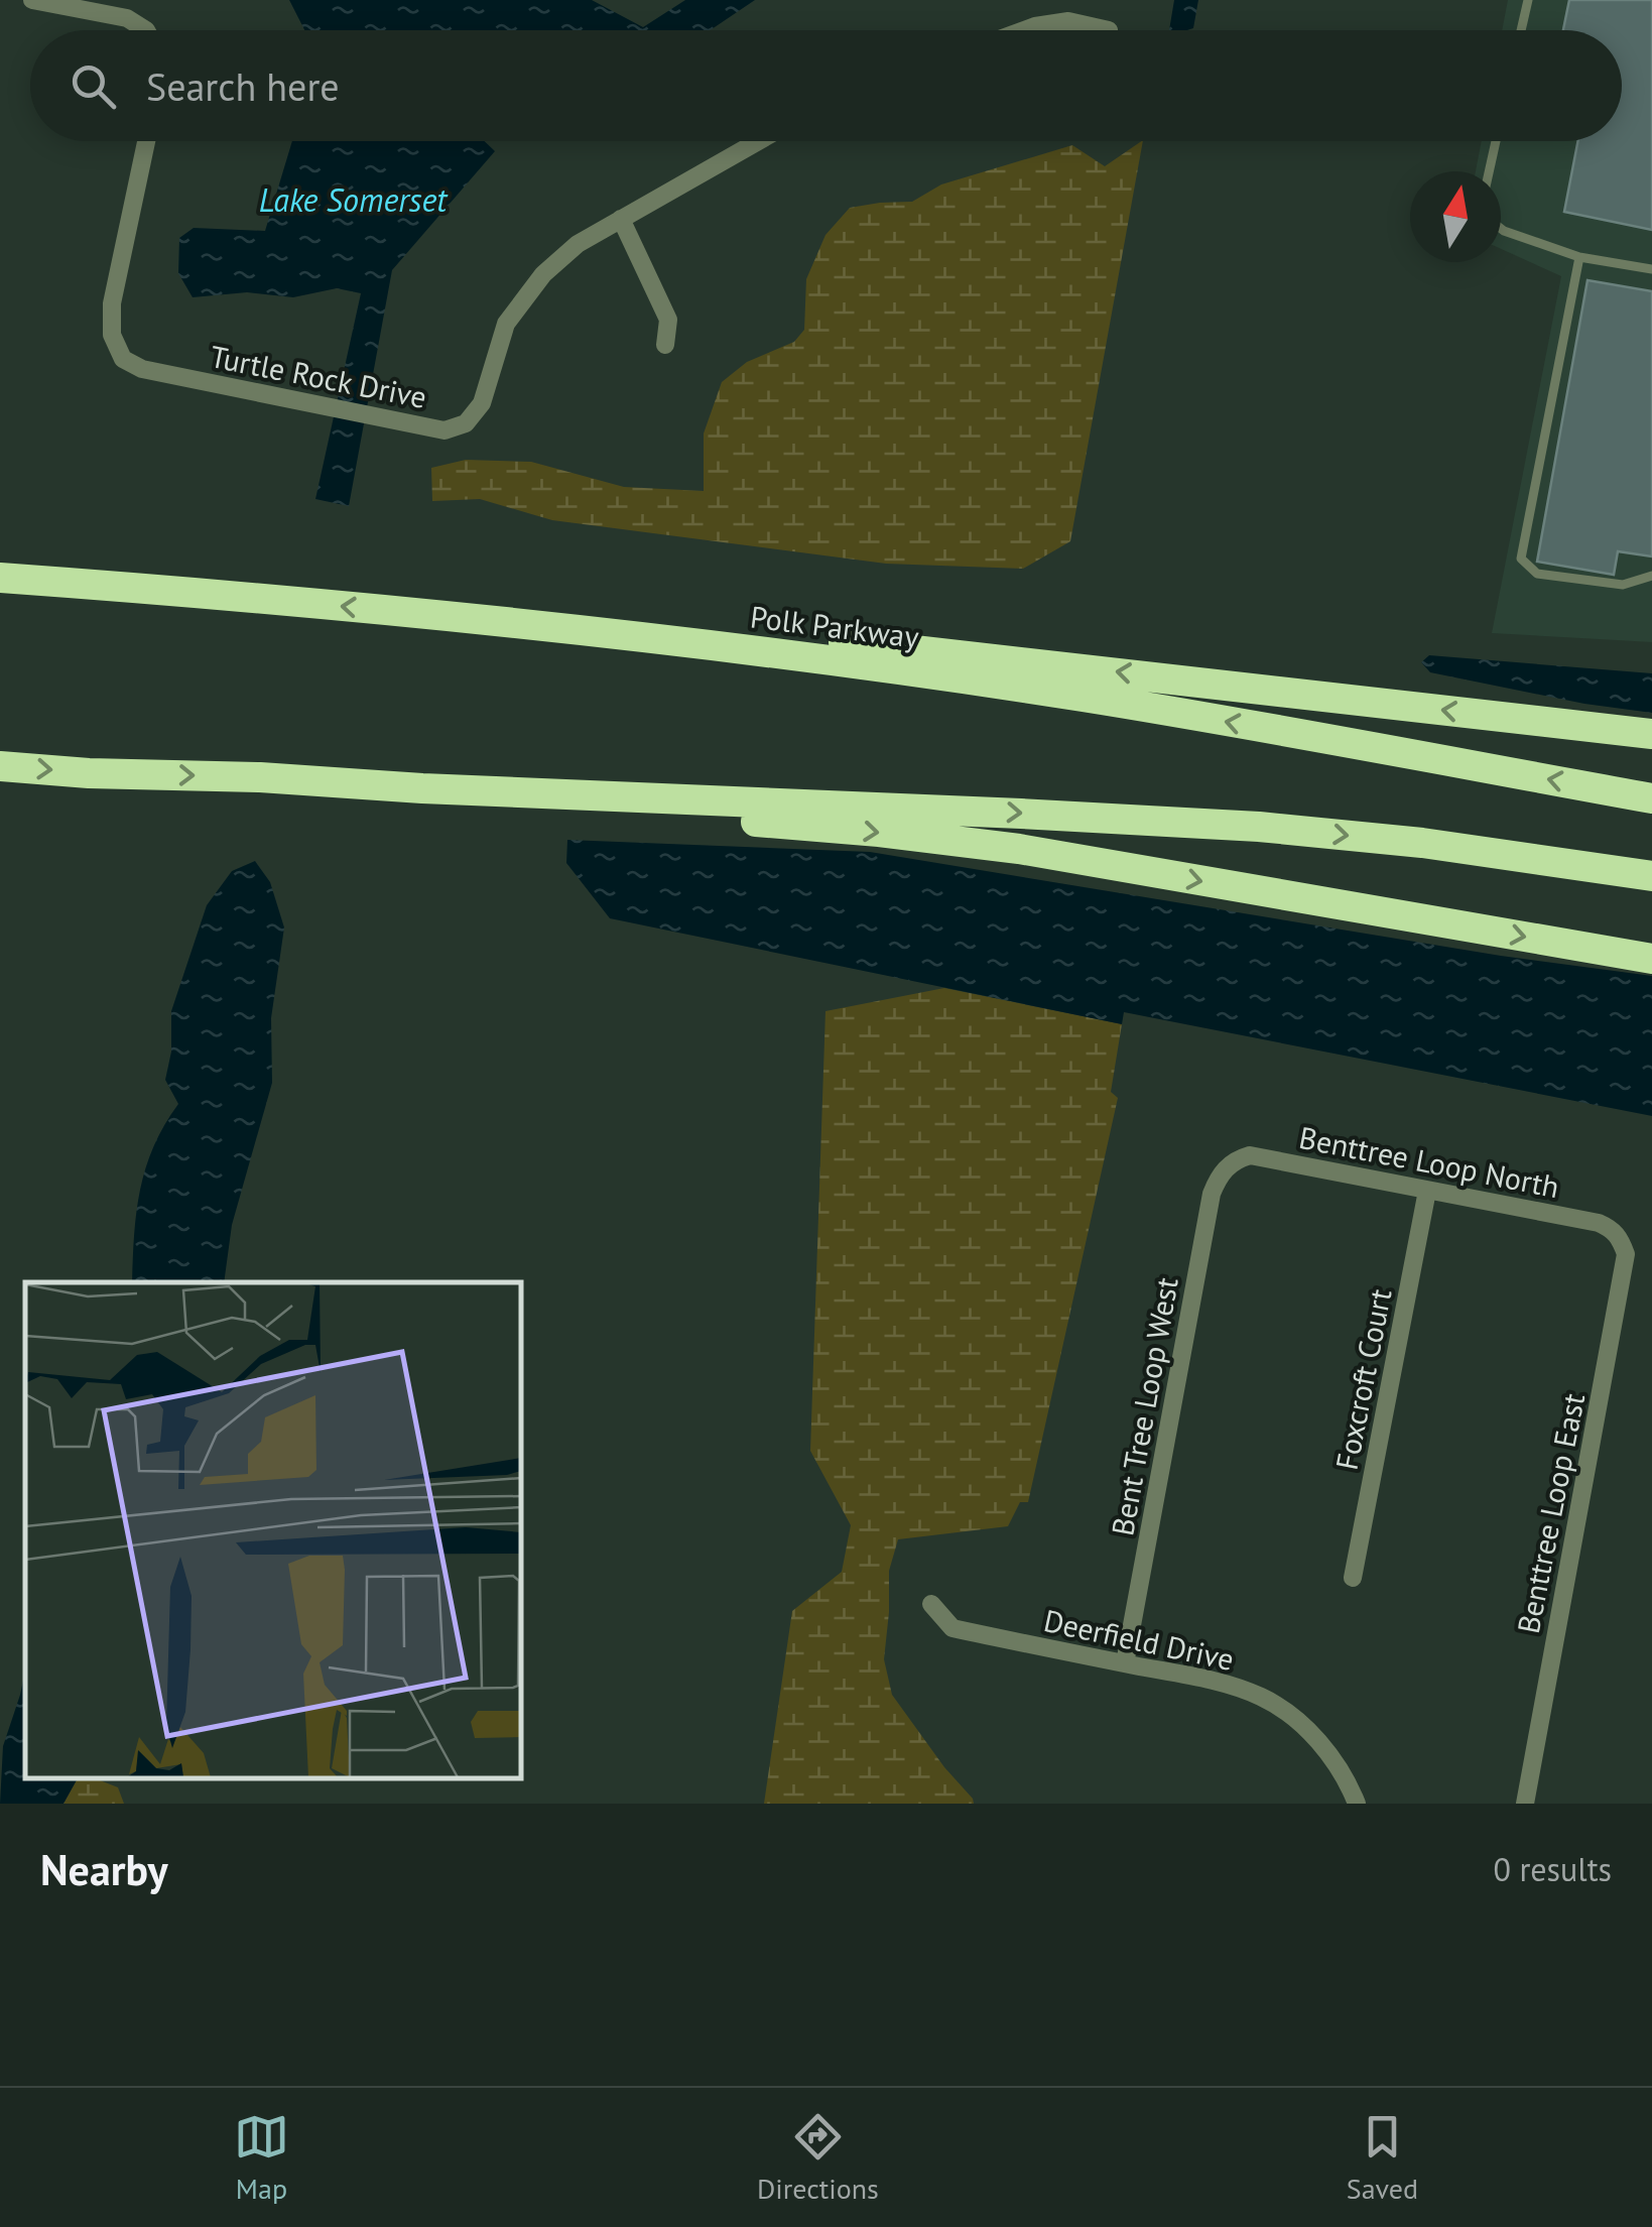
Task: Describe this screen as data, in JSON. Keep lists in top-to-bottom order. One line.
{"streets":{"highway":["Polk Parkway"],"street":["Turtle Rock Drive","Benttree Loop North","Foxcroft Court","Bent Tree Loop West","Benttree Loop East","Deerfield Drive"]},"crossings":[["Benttree Loop North","Foxcroft Court"],["Benttree Loop North","Bent Tree Loop West"],["Benttree Loop North","Benttree Loop East"],["Bent Tree Loop West","Deerfield Drive"]],"water":["Lake Somerset"],"north":"top","page":{"search":"Search here","heading":["Nearby","0 results"],"nav":["Map","Directions","Saved"]}}
